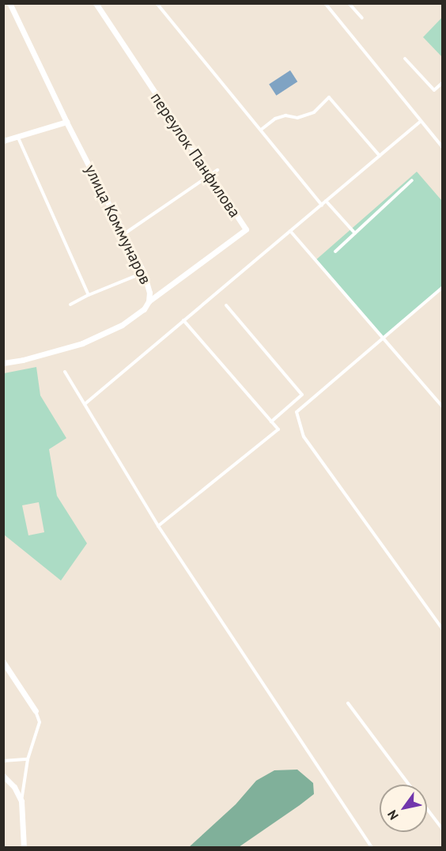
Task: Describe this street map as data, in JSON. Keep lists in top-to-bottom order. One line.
{"streets":{"street":["переулок Панфилова","улица Коммунаров"]},"crossings":[["переулок Панфилова","улица Коммунаров"]],"north":"bottom left"}
